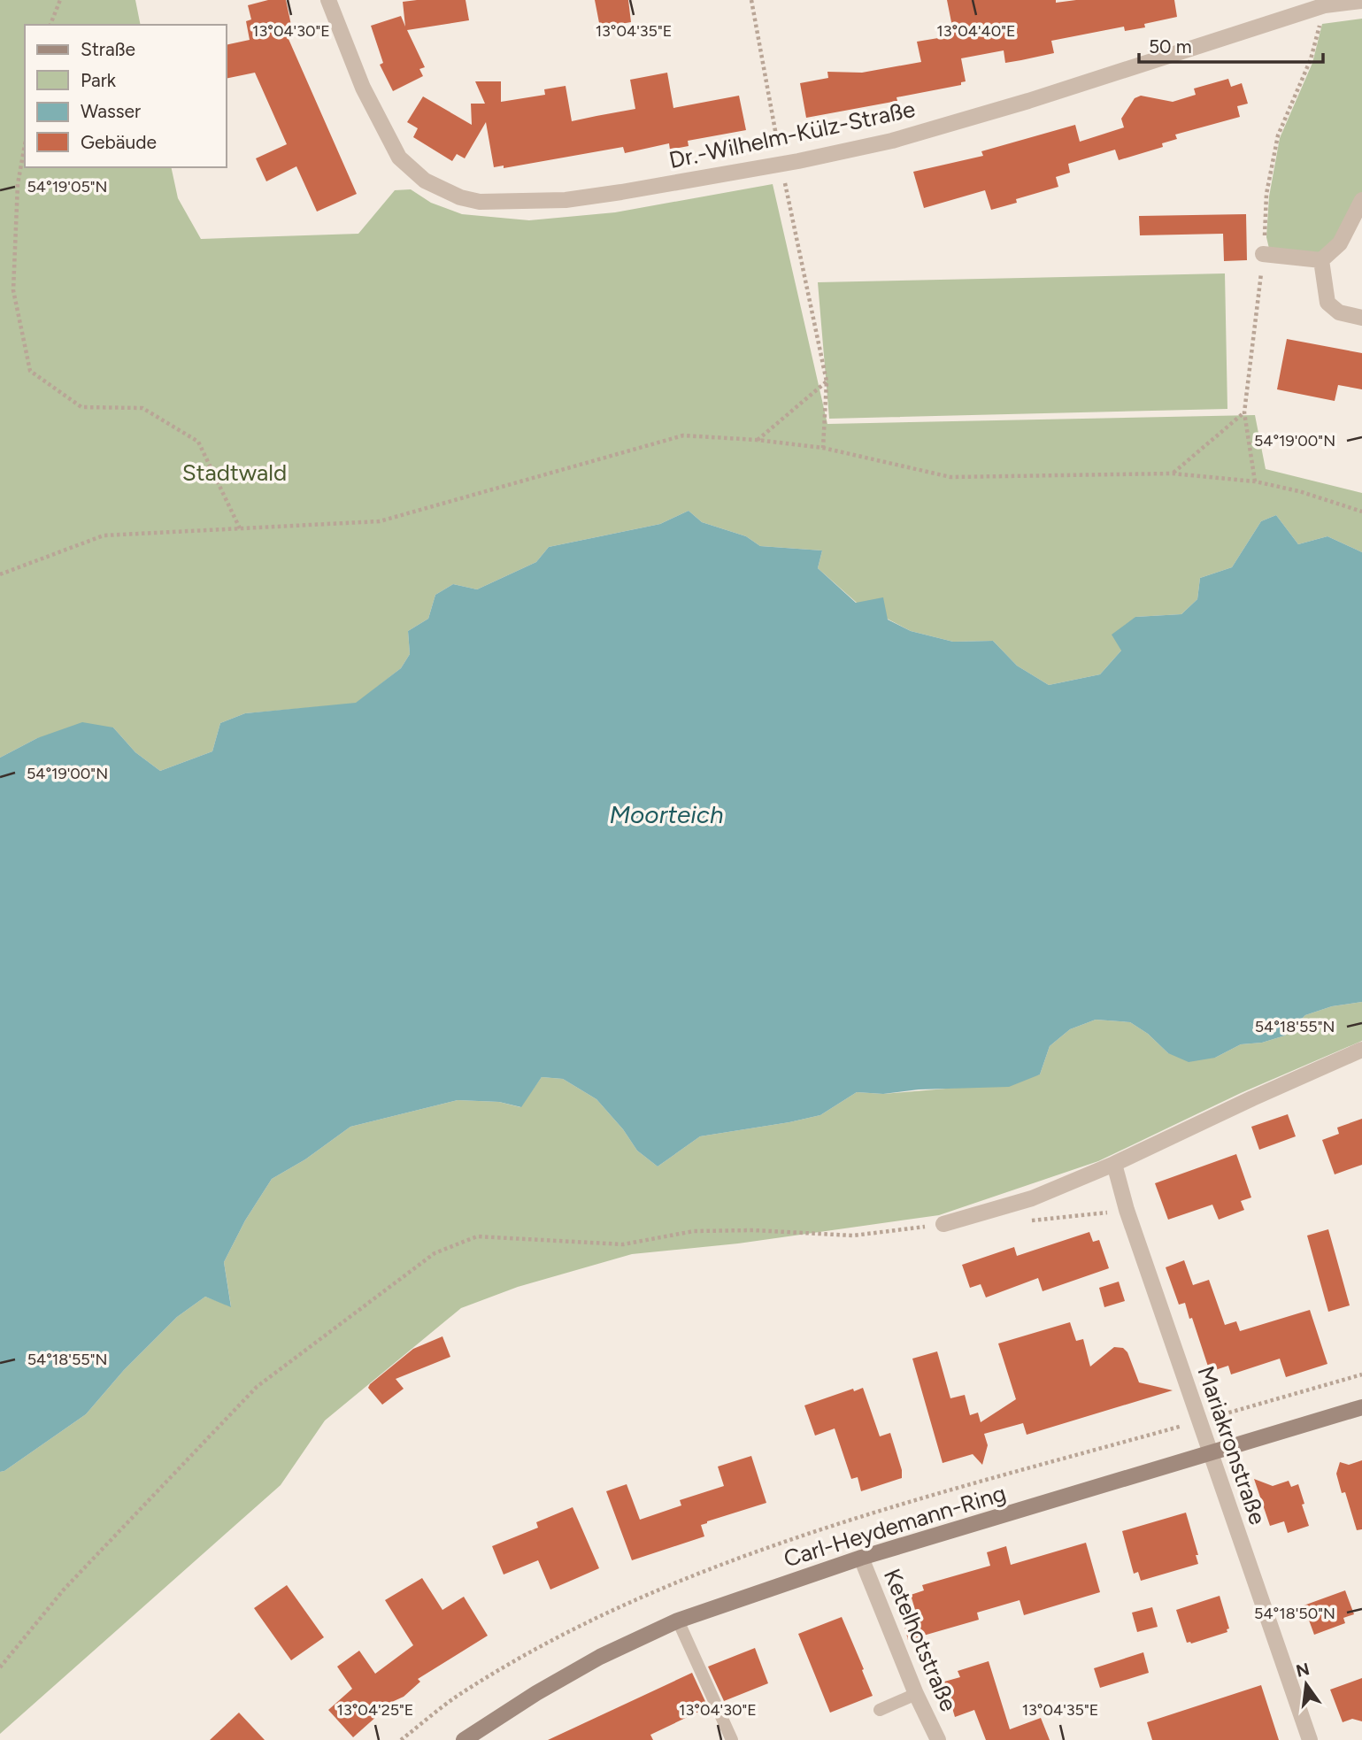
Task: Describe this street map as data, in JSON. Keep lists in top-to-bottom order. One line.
{"streets":{"main road":["Carl-Heydemann-Ring"],"street":["Dr.-Wilhelm-Külz-Straße","Mariakronstraße","Ketelhotstraße"]},"crossings":[["Mariakronstraße","Carl-Heydemann-Ring"],["Carl-Heydemann-Ring","Ketelhotstraße"]],"water":["Moorteich"],"parks":["Stadtwald"],"legend":["Straße","Park","Wasser","Gebäude"],"scale_bar":"50 m","north":"top","coordinates":["13°04'30\"E","13°04'35\"E","13°04'40\"E","54°19'05\"N","54°19'00\"N","54°18'55\"N","54°18'50\"N","13°04'25\"E"]}
